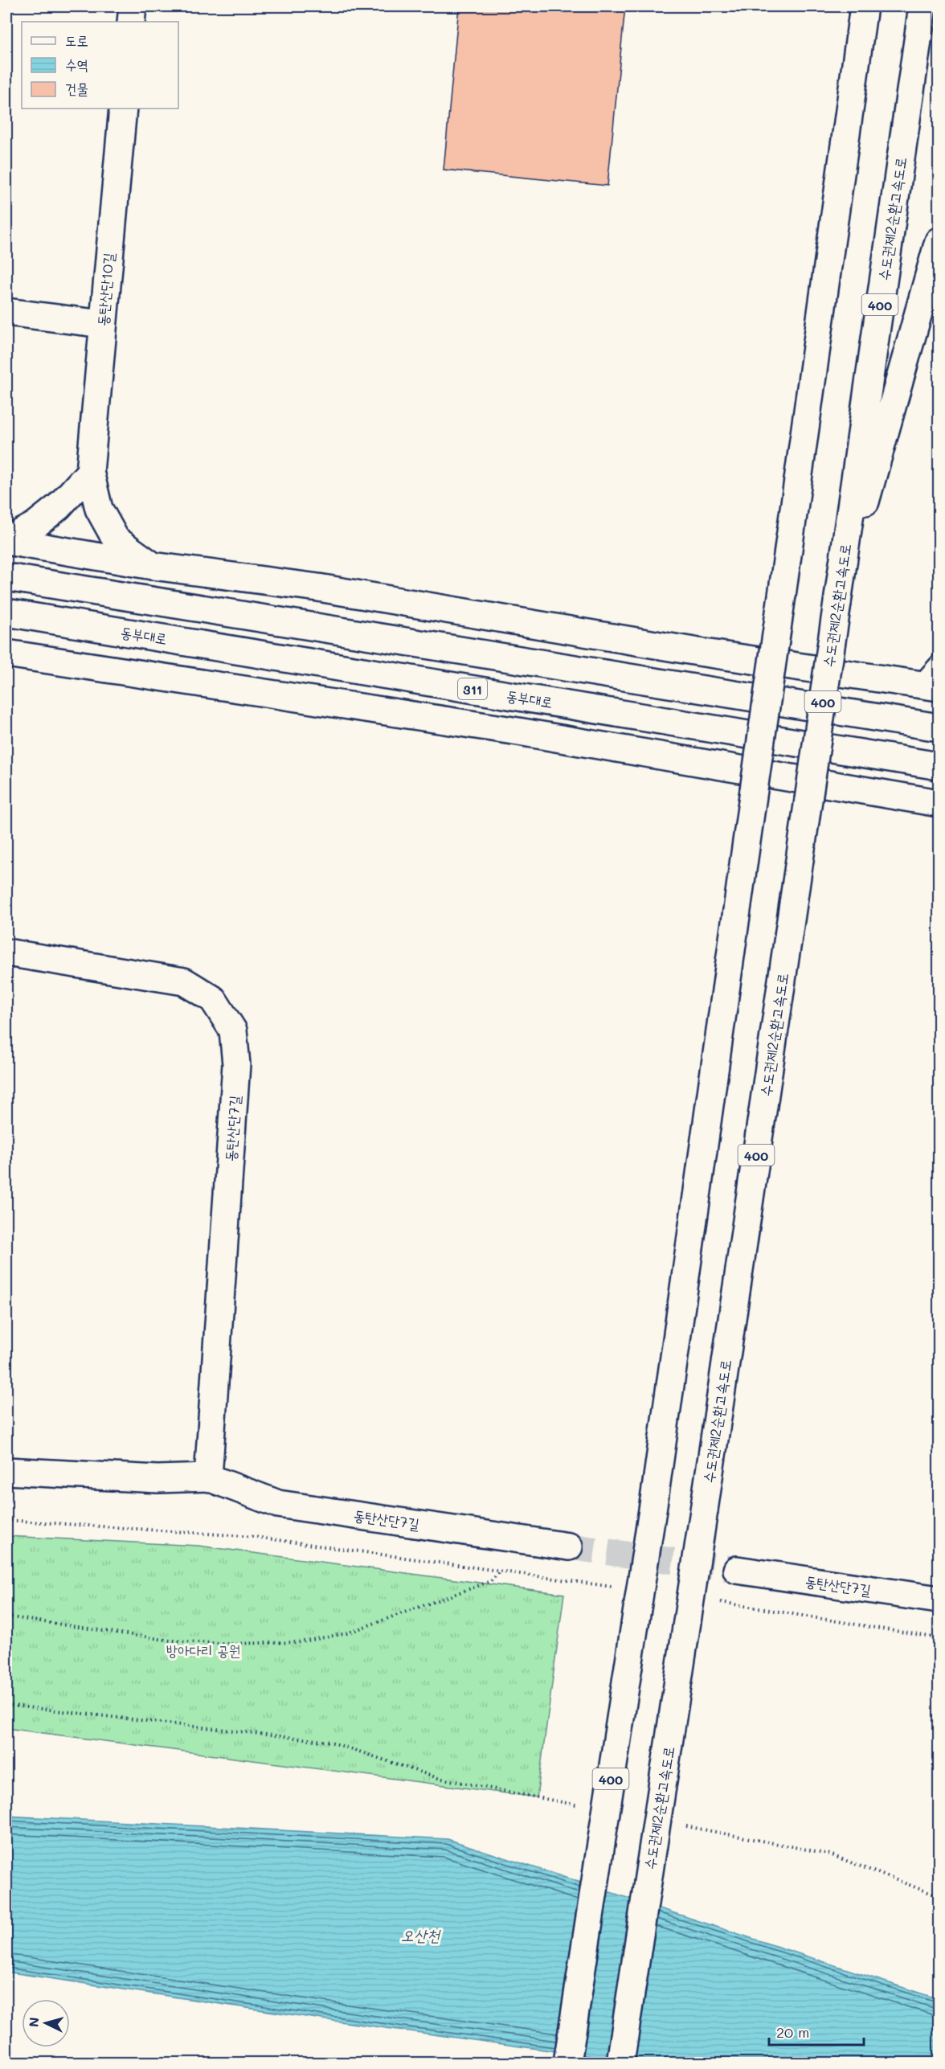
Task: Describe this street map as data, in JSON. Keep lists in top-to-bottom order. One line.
{"streets":{"main road":["수도권제2순환고속도로","동탄산단10길","400","동부대로","311","동탄산단7길"]},"water":["오산천"],"parks":["방아다리 공원"],"legend":["도로","수역","건물"],"scale_bar":"20 m","north":"left"}
